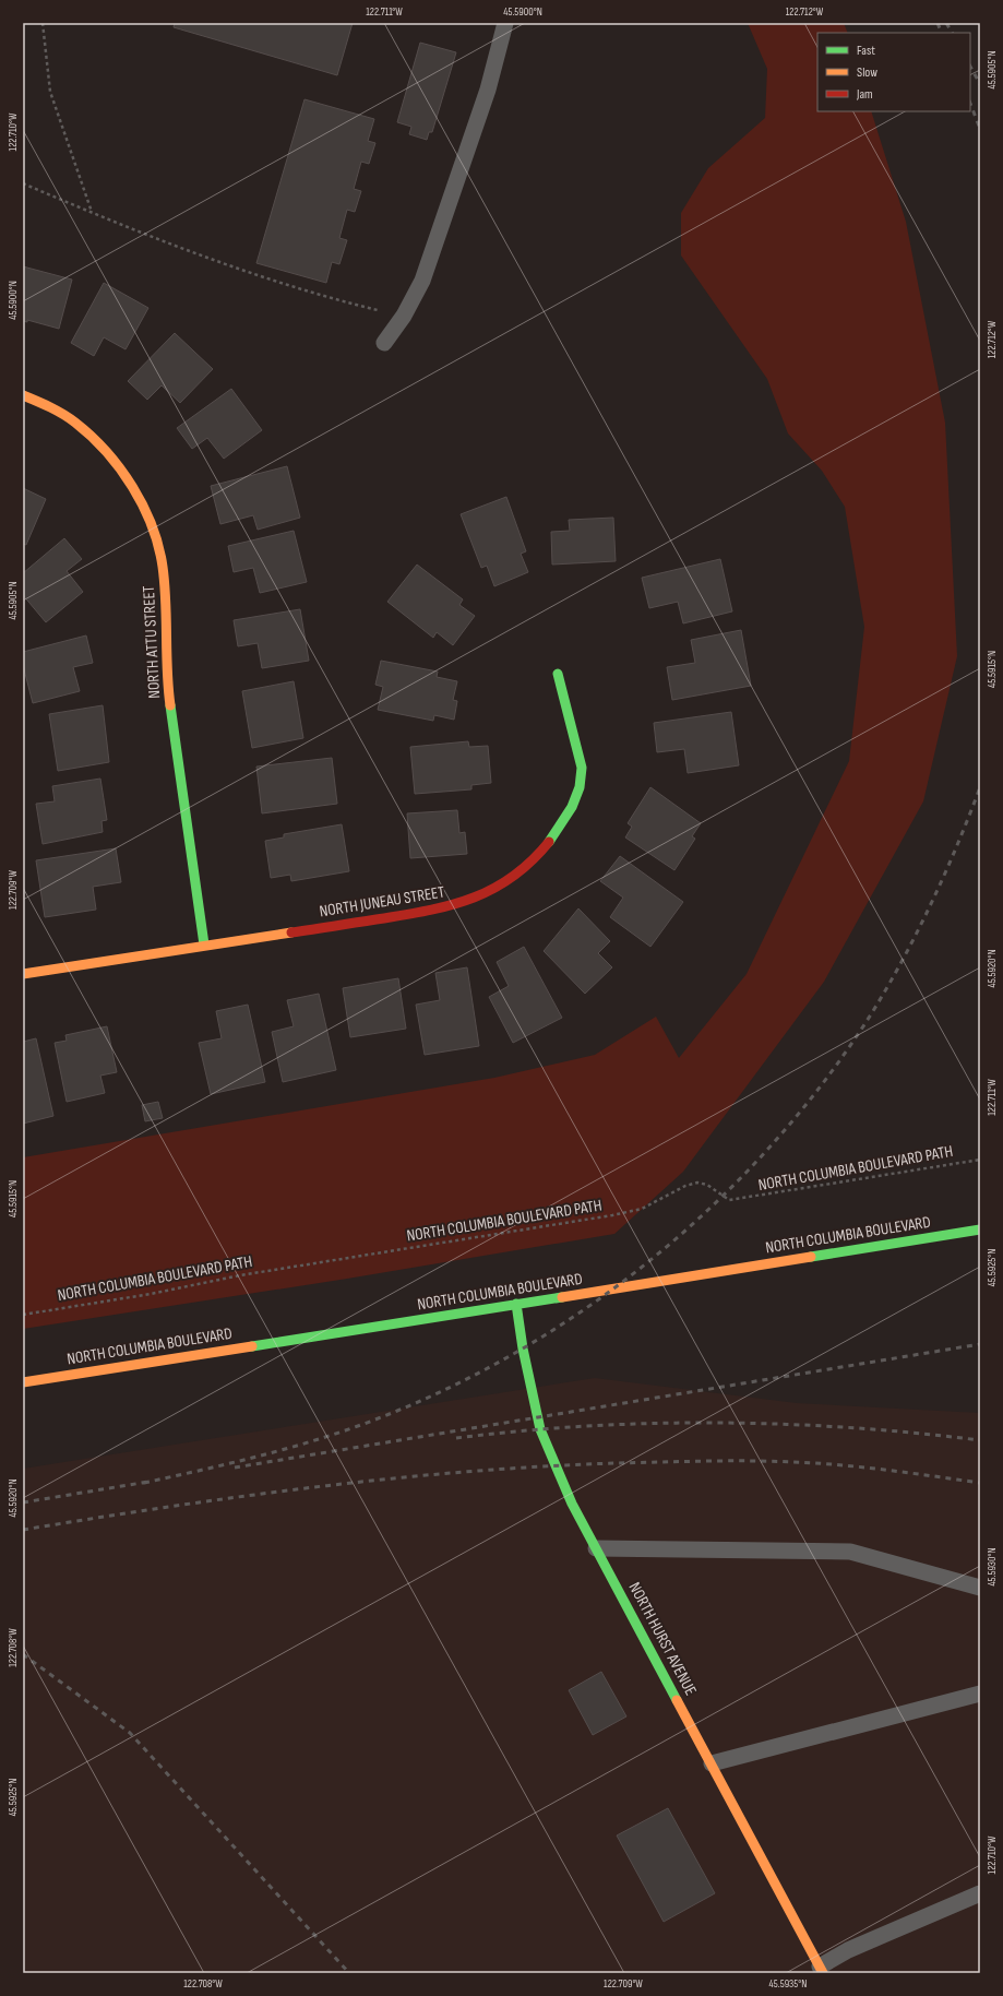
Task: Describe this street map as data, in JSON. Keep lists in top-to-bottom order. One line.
{"streets":{"street":["NORTH ATTU STREET","NORTH JUNEAU STREET","NORTH COLUMBIA BOULEVARD","NORTH HURST AVENUE"],"path":["NORTH COLUMBIA BOULEVARD PATH"]},"crossings":[["NORTH ATTU STREET","NORTH JUNEAU STREET"],["NORTH COLUMBIA BOULEVARD","NORTH HURST AVENUE"]],"legend":["Fast","Slow","Jam"],"coordinates":["122.711°W","45.5900°N","122.712°W","45.5905°N","122.710°W","45.5915°N","122.709°W","45.5920°N","45.5925°N","45.5930°N","122.708°W","45.5935°N"]}
